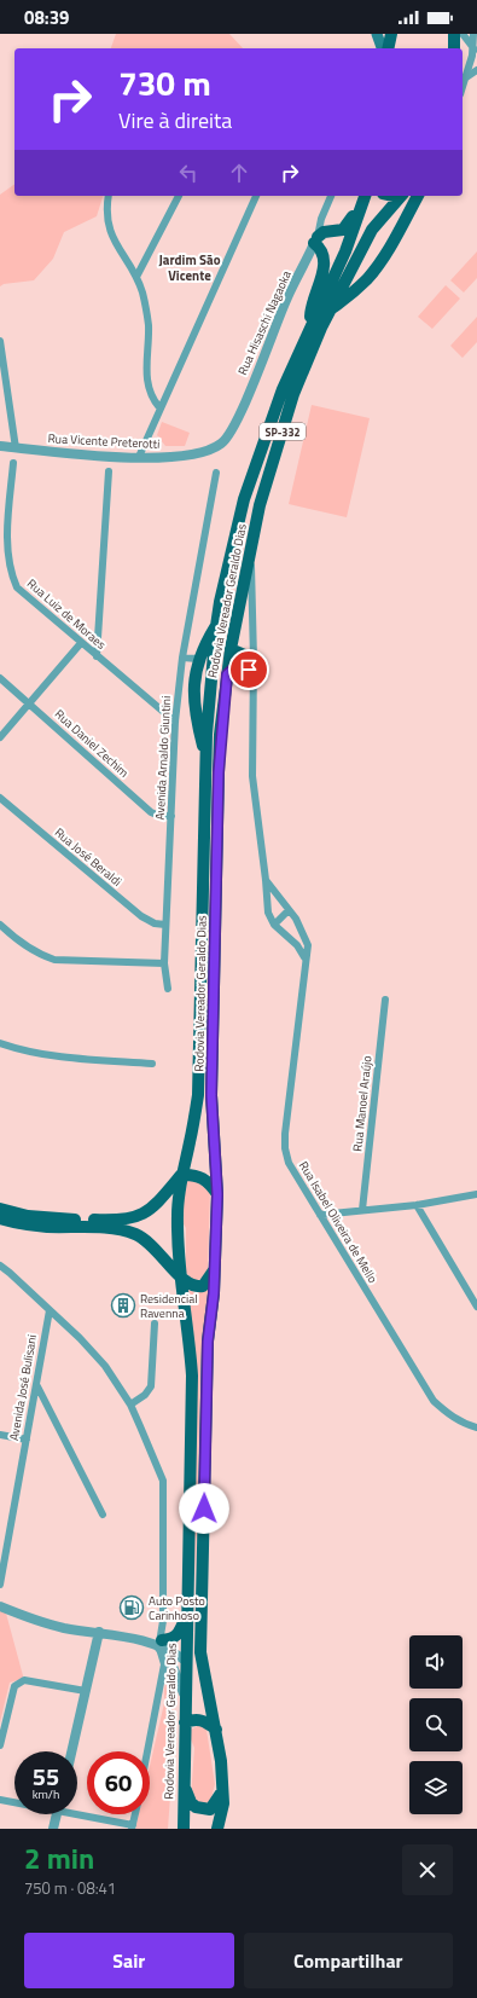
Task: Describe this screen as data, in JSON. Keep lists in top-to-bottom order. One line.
{"streets":{"main road":["SP-332","Rodovia Vereador Geraldo Dias"],"street":["Rua Hisaschi Nagaoka","Rua Vicente Preterotti","Rua Luiz de Moraes","Rua Daniel Zechim","Avenida Arnaldo Giuntini","Rua José Beraldi","Rua Manoel Araújo","Rua Isabel Oliveira de Mello","Avenida José Bulisani"]},"crossings":[["Rua Hisaschi Nagaoka","Rua Vicente Preterotti"],["Rua Luiz de Moraes","Avenida Arnaldo Giuntini"],["Rua Daniel Zechim","Avenida Arnaldo Giuntini"],["Avenida Arnaldo Giuntini","Rua José Beraldi"]],"districts":["Jardim São Vicente"],"places":{"building":["Residencial Ravenna"],"fuel station":["Auto Posto Carinhoso"]},"page":{"status":"08:39","turn":["730 m","Vire à direita"],"speed":"55 km/h","limit":"60","heading":["2 min","750 m · 08:41"],"buttons":["Sair","Compartilhar"]}}
